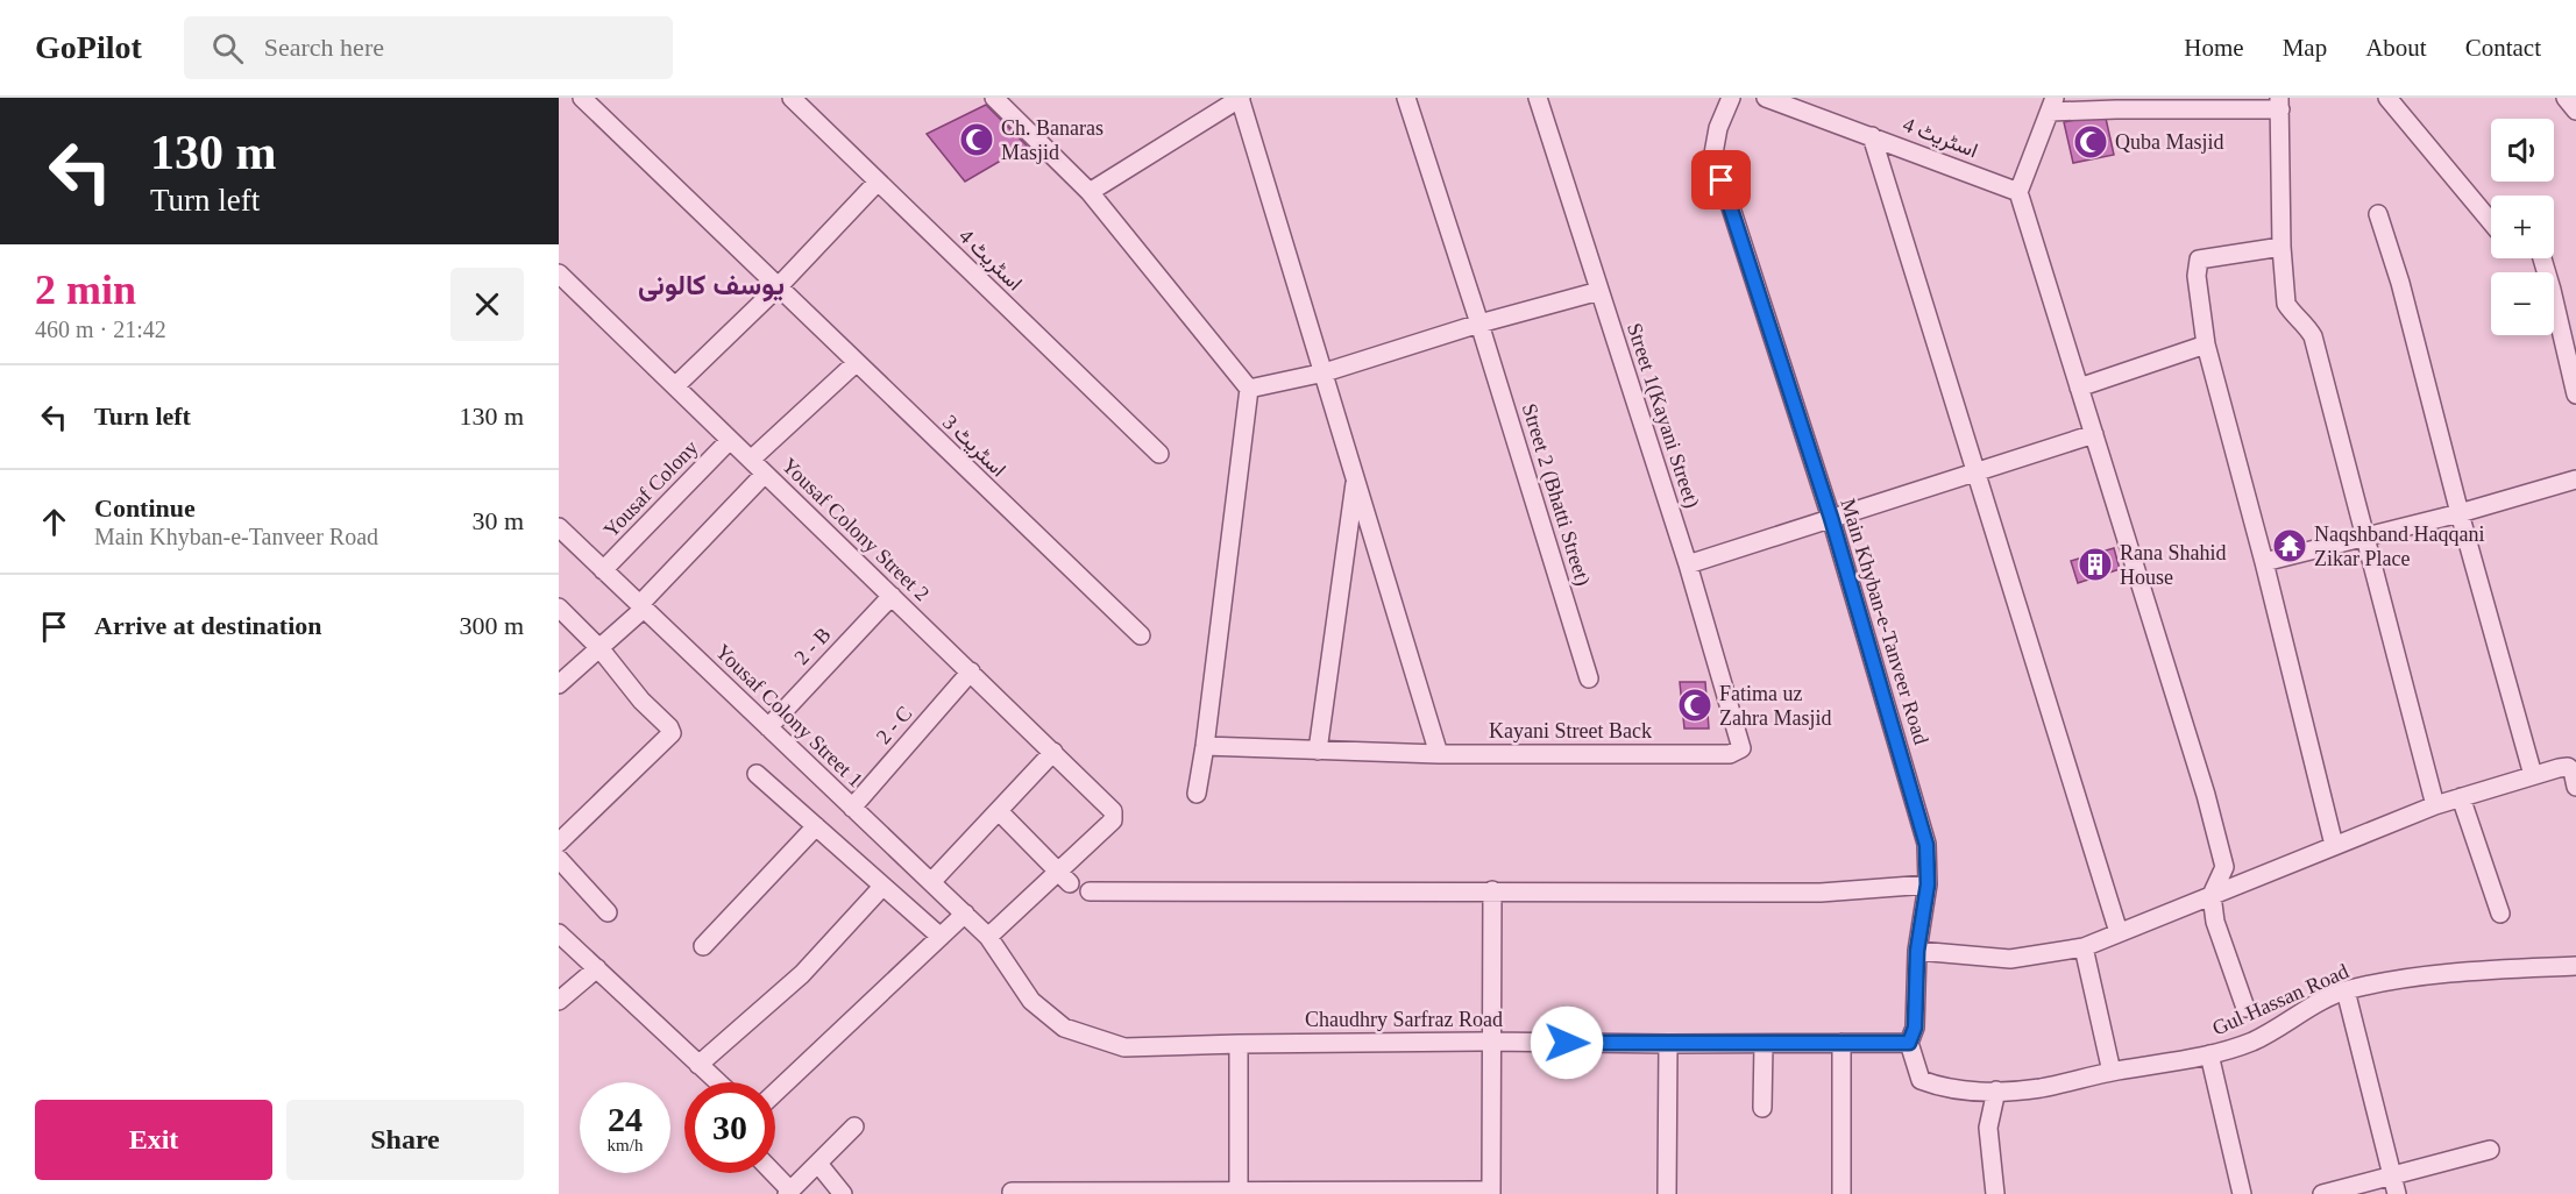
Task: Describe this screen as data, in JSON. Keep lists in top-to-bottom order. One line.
{"streets":{"street":["اسٹریٹ 4","Street 1(Kayani Street)","اسٹریٹ 3","Yousaf Colony","Street 2 (Bhatti Street)","Yousaf Colony Street 2","Main Khyban-e-Tanveer Road","2 - B","Yousaf Colony Street 1","2 - C","Kayani Street Back","Gul Hassan Road","Chaudhry Sarfraz Road"]},"crossings":[["Street 1(Kayani Street)","Kayani Street Back"],["Yousaf Colony","Yousaf Colony Street 2"],["Yousaf Colony","Yousaf Colony Street 1"],["Yousaf Colony Street 2","2 - B"],["Yousaf Colony Street 2","2 - C"],["Main Khyban-e-Tanveer Road","Gul Hassan Road"],["Main Khyban-e-Tanveer Road","Chaudhry Sarfraz Road"],["2 - B","Yousaf Colony Street 1"],["Yousaf Colony Street 1","2 - C"],["Yousaf Colony Street 1","Chaudhry Sarfraz Road"],["Gul Hassan Road","Chaudhry Sarfraz Road"]],"districts":["یوسف کالونی"],"places":{"mosque":["Ch. Banaras Masjid","Quba Masjid","Fatima uz Zahra Masjid"],"temple":["Naqshband Haqqani Zikar Place"],"building":["Rana Shahid House"]},"page":{"header":"GoPilot","search":"Search here","nav":["Home","Map","About","Contact"],"turn":["130 m","Turn left"],"map_buttons":["+","−"],"heading":["2 min","460 m · 21:42"],"list":[{"name":"Turn left","value":"130 m"},{"name":"Continue","note":"Main Khyban-e-Tanveer Road","value":"30 m"},{"name":"Arrive at destination","value":"300 m"}],"speed":"24 km/h","limit":"30","buttons":["Exit","Share"]}}
